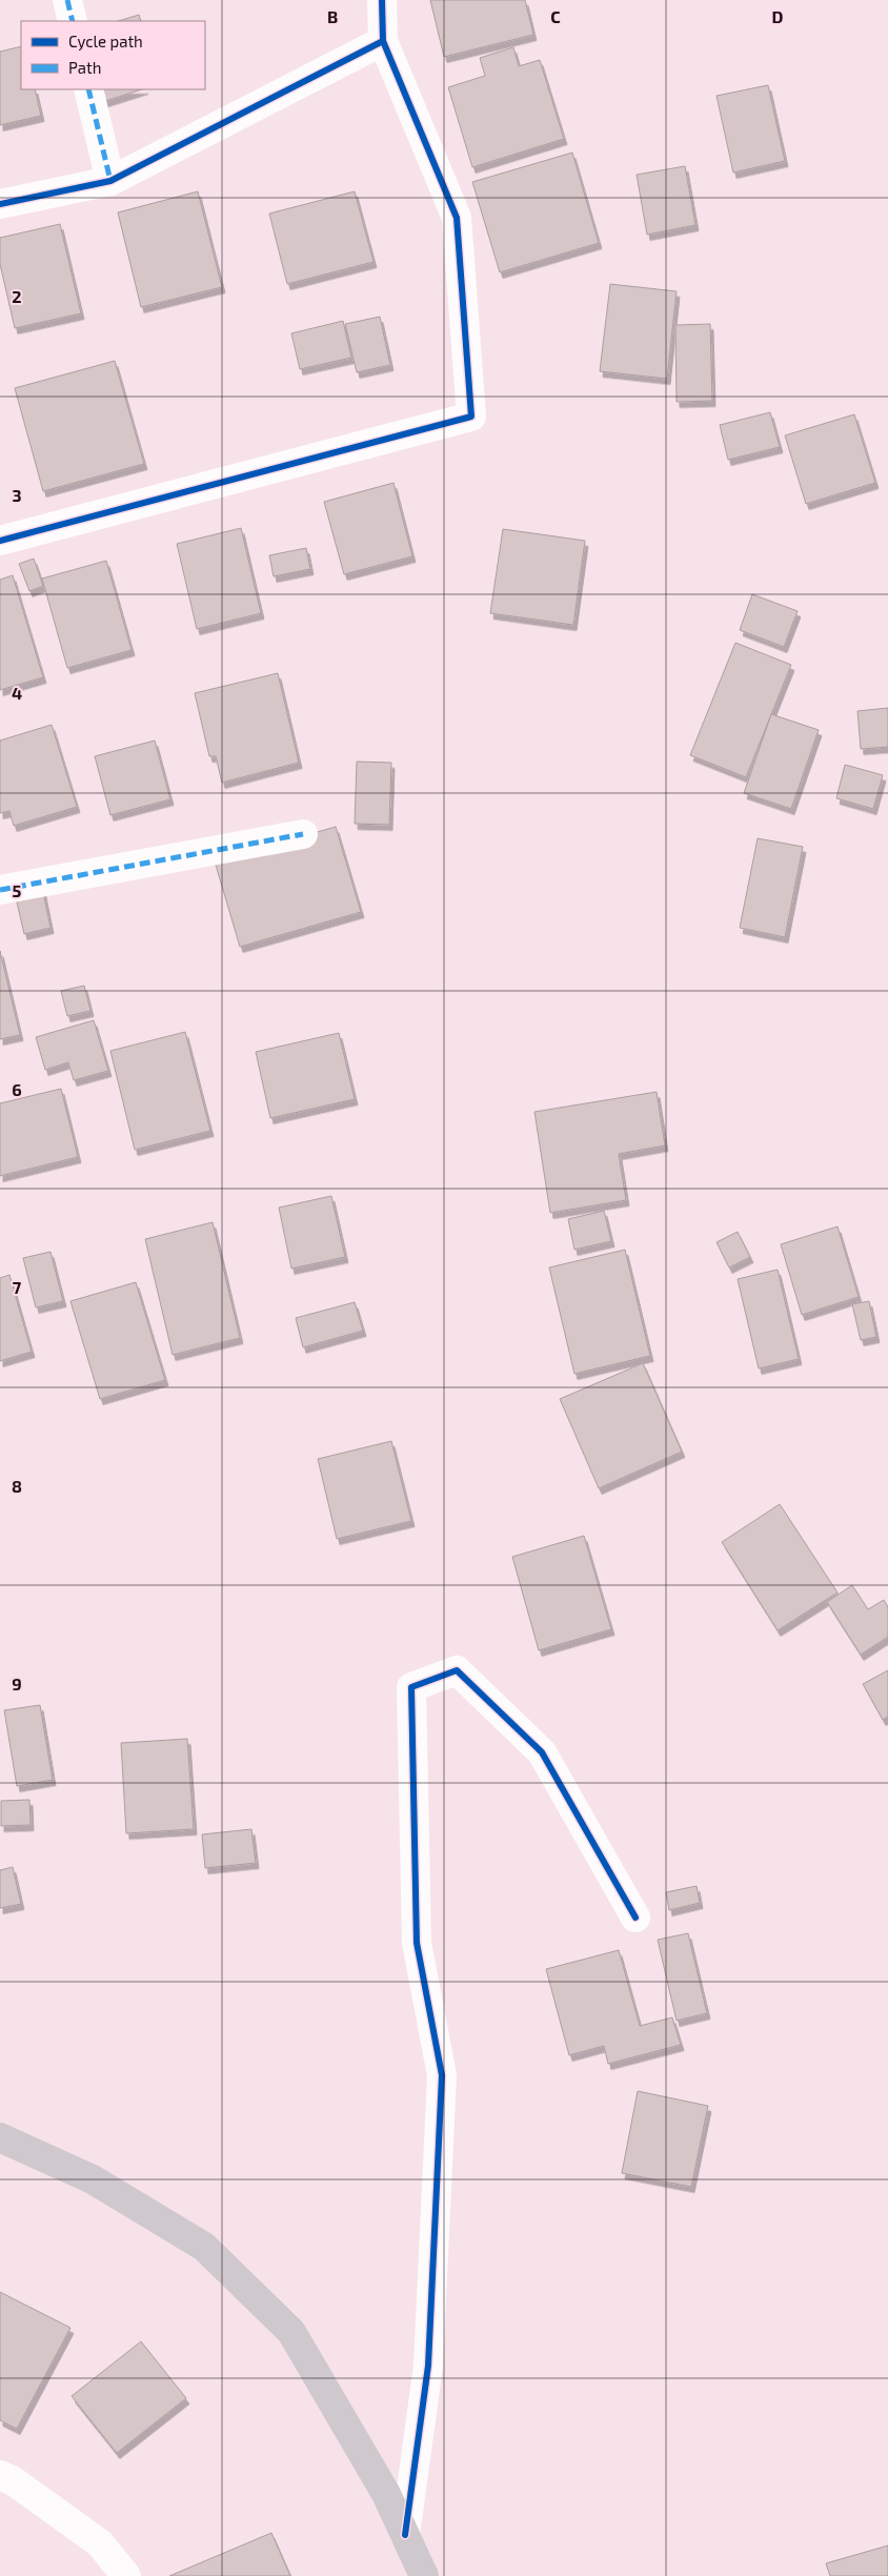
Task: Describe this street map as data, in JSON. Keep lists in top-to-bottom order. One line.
{"legend":["Cycle path","Path"],"grid":{"columns":["B","C","D"],"rows":["2","3","4","5","6","7","8","9"]}}
